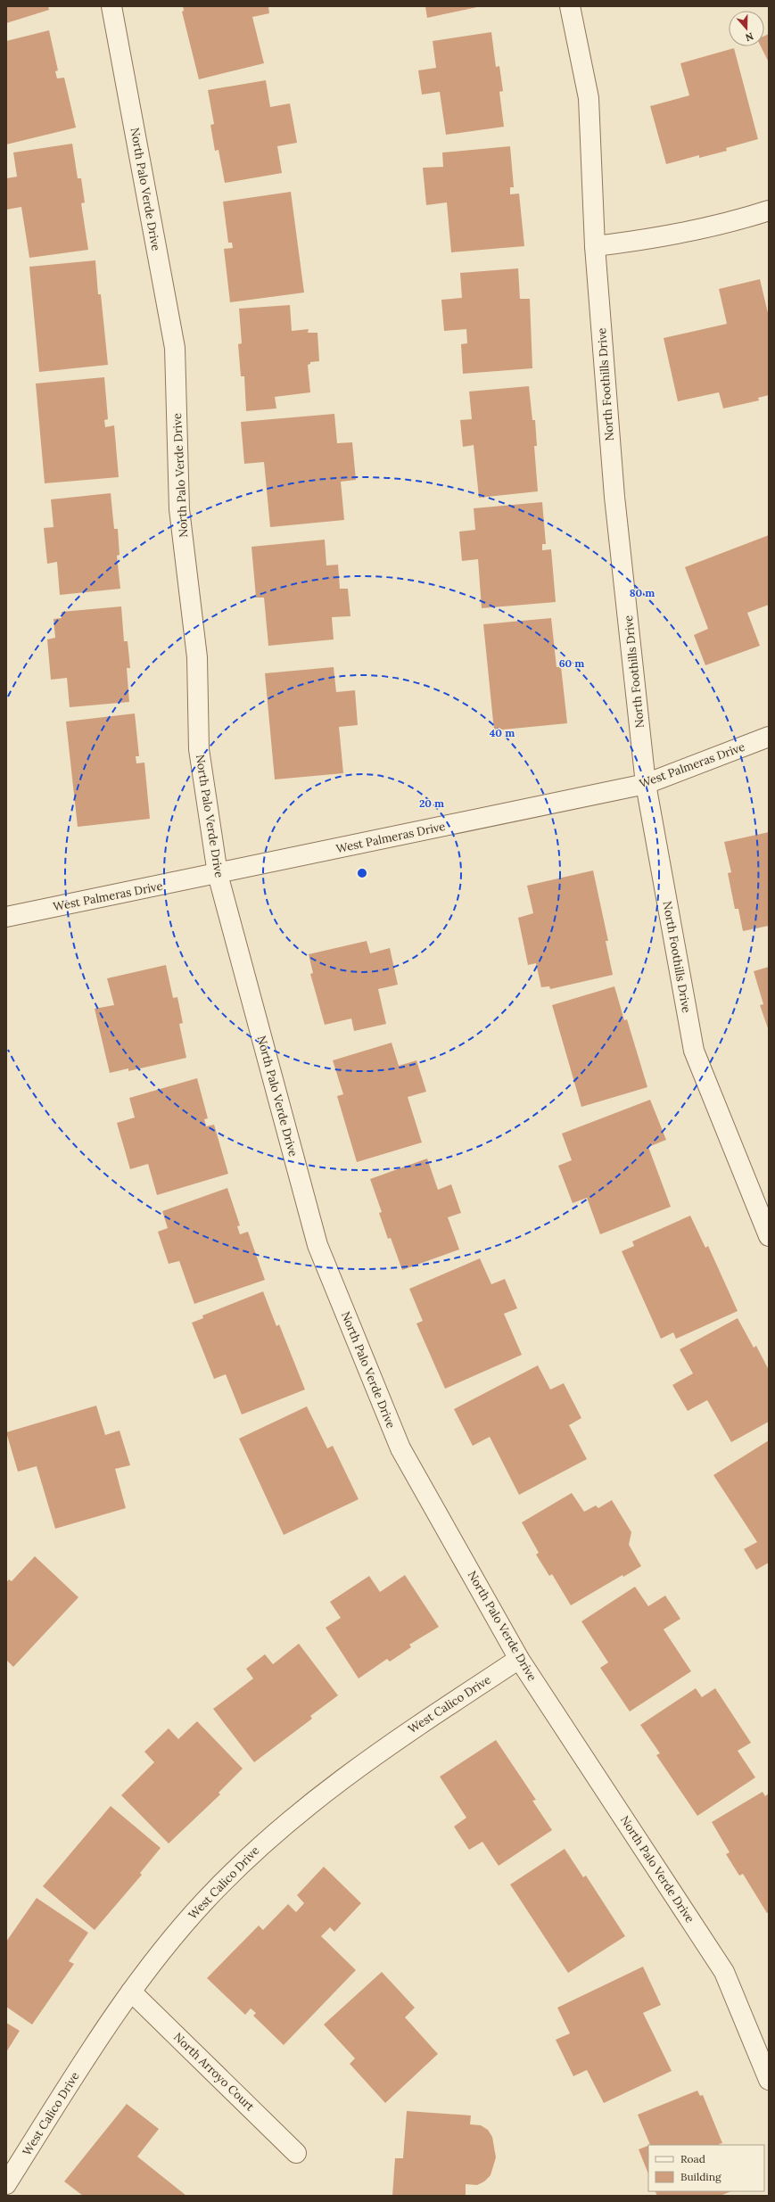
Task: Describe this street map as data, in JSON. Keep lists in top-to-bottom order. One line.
{"streets":{"street":["North Palo Verde Drive","North Foothills Drive","West Palmeras Drive","West Calico Drive","North Arroyo Court"]},"crossings":[["North Palo Verde Drive","West Palmeras Drive"],["North Palo Verde Drive","West Calico Drive"],["North Foothills Drive","West Palmeras Drive"],["West Calico Drive","North Arroyo Court"]],"legend":["Road","Building"],"north":"bottom","rings":["80 m","60 m","40 m","20 m"]}
